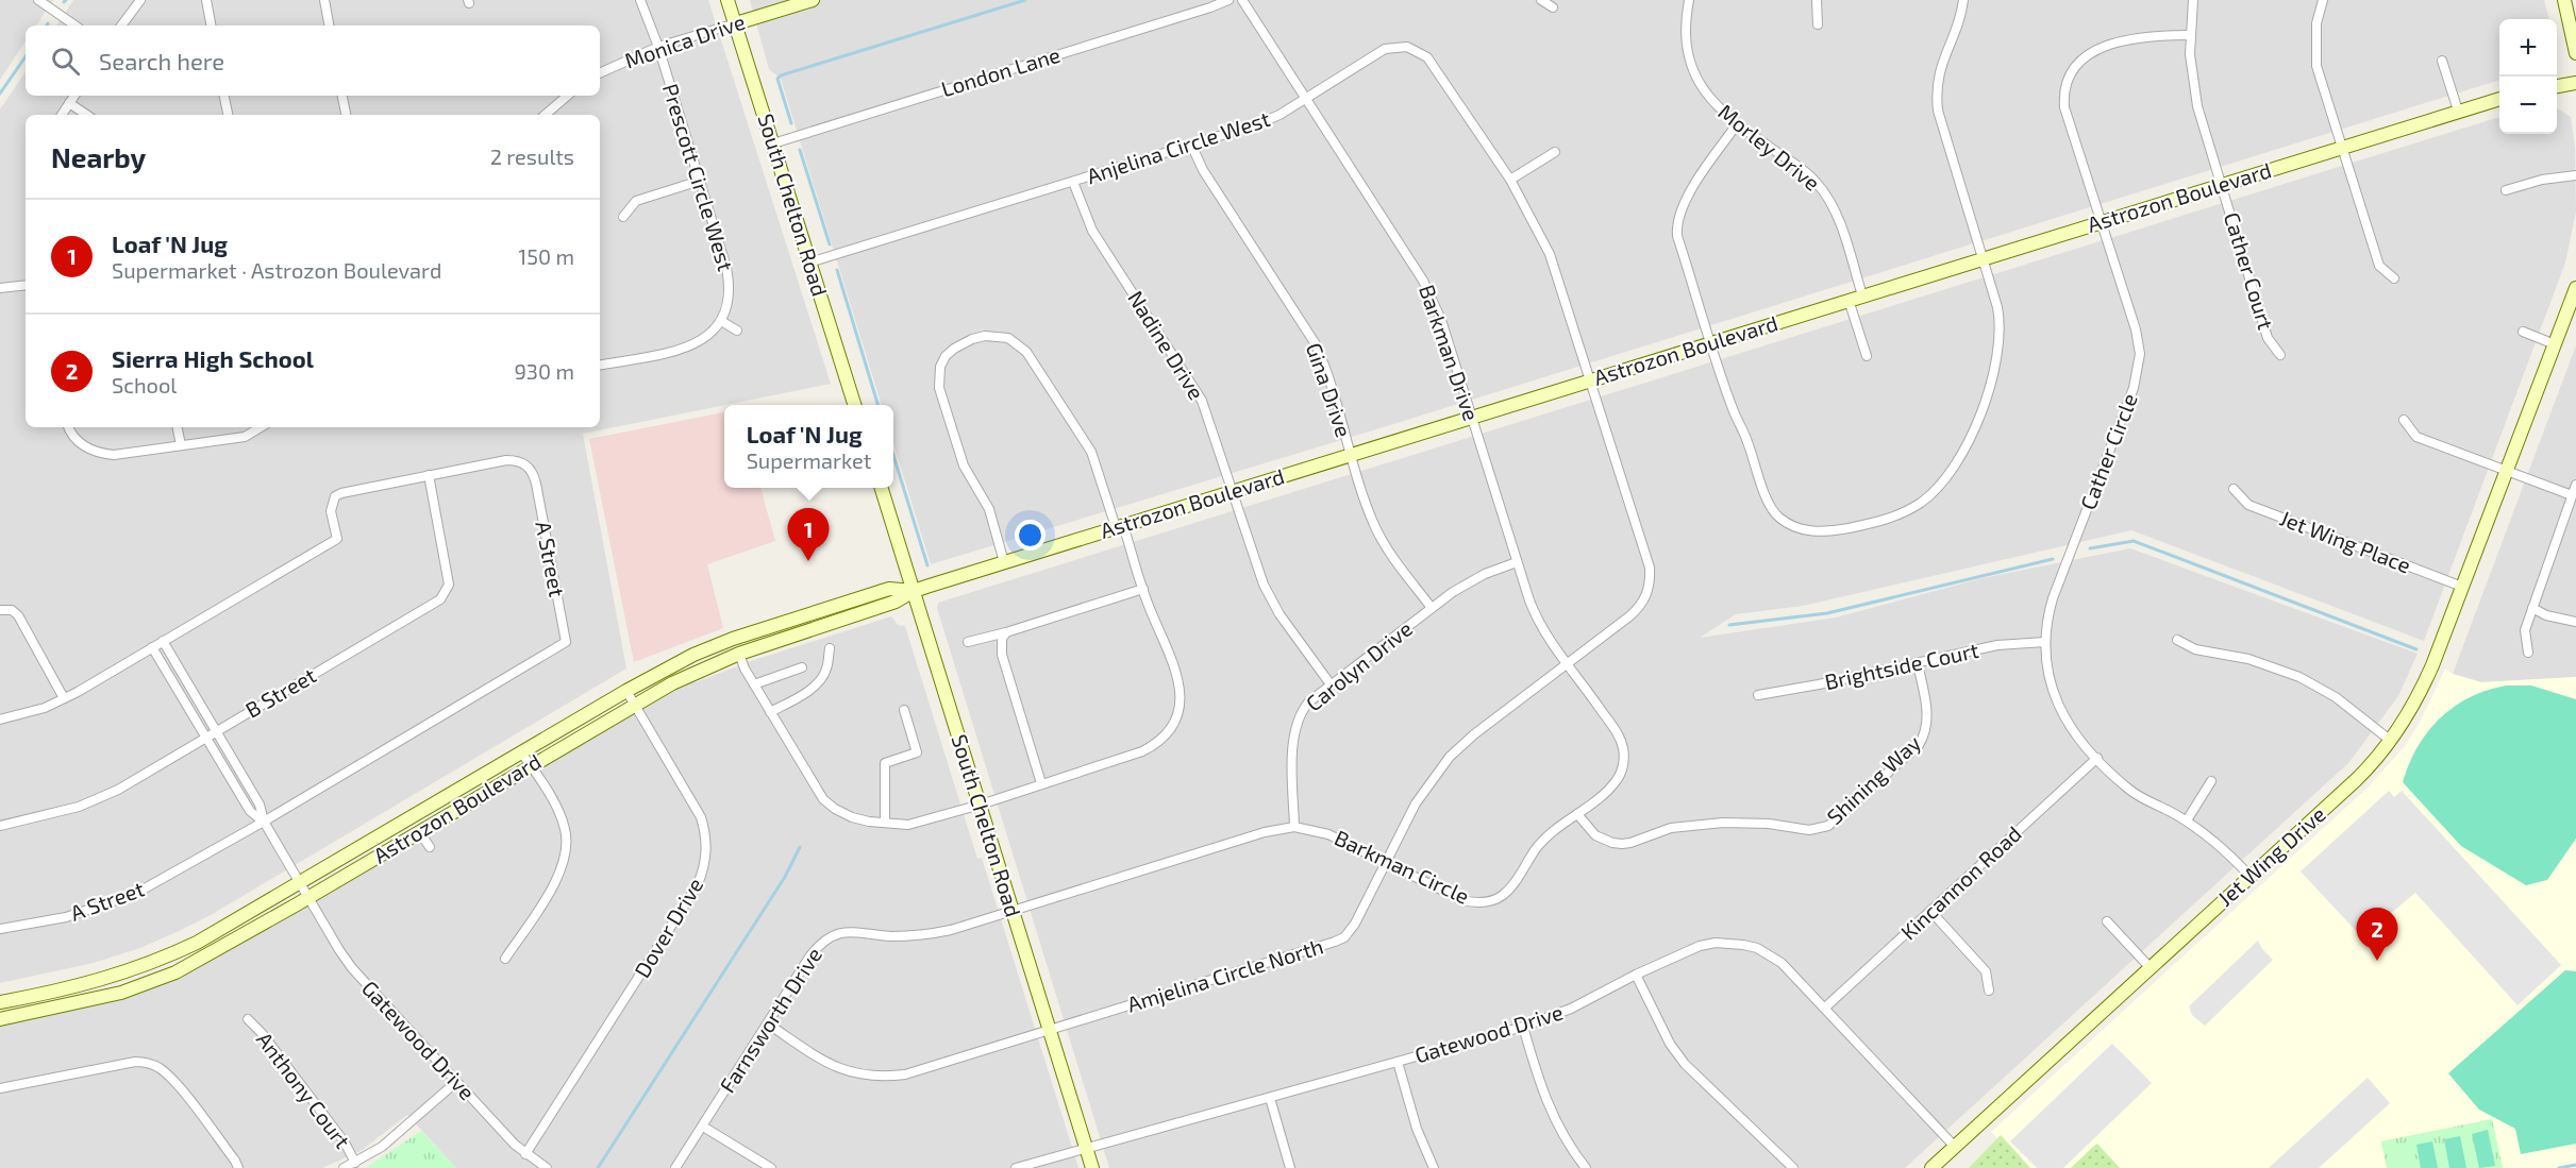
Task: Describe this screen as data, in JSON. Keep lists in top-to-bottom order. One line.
{"streets":{"main road":["Monica Drive","Astrozon Boulevard","South Chelton Road","Jet Wing Drive"],"street":["London Lane","Anjelina Circle West","Morley Drive","Prescott Circle West","Cather Court","Nadine Drive","Barkman Drive","Gina Drive","Cather Circle","Jet Wing Place","A Street","Carolyn Drive","Brightside Court","B Street","Shining Way","Barkman Circle","Kincannon Road","Dover Drive","Amjelina Circle North","Farnsworth Drive","Gatewood Drive","Anthony Court"]},"crossings":[["Monica Drive","Prescott Circle West"],["Monica Drive","South Chelton Road"],["London Lane","South Chelton Road"],["Anjelina Circle West","Astrozon Boulevard"],["Anjelina Circle West","South Chelton Road"],["Anjelina Circle West","Nadine Drive"],["Anjelina Circle West","Barkman Drive"],["Anjelina Circle West","Gina Drive"],["Anjelina Circle West","Barkman Circle"],["Anjelina Circle West","Amjelina Circle North"],["Morley Drive","Astrozon Boulevard"],["Astrozon Boulevard","South Chelton Road"],["Astrozon Boulevard","Cather Court"],["Astrozon Boulevard","Nadine Drive"],["Astrozon Boulevard","Barkman Drive"],["Astrozon Boulevard","Gina Drive"],["Astrozon Boulevard","Cather Circle"],["Astrozon Boulevard","Dover Drive"],["Astrozon Boulevard","Gatewood Drive"],["South Chelton Road","Barkman Circle"],["South Chelton Road","Amjelina Circle North"],["South Chelton Road","Farnsworth Drive"],["South Chelton Road","Gatewood Drive"],["Cather Court","Cather Circle"],["Nadine Drive","Carolyn Drive"],["Barkman Drive","Carolyn Drive"],["Barkman Drive","Barkman Circle"],["Barkman Drive","Amjelina Circle North"],["Gina Drive","Carolyn Drive"],["Cather Circle","Brightside Court"],["Cather Circle","Jet Wing Drive"],["Cather Circle","Kincannon Road"],["Jet Wing Place","Jet Wing Drive"],["A Street","B Street"],["A Street","Gatewood Drive"],["Carolyn Drive","Barkman Circle"],["Brightside Court","Shining Way"],["B Street","Gatewood Drive"],["Shining Way","Barkman Circle"],["Jet Wing Drive","Gatewood Drive"],["Barkman Circle","Amjelina Circle North"],["Barkman Circle","Farnsworth Drive"],["Kincannon Road","Gatewood Drive"],["Dover Drive","Gatewood Drive"],["Amjelina Circle North","Farnsworth Drive"]],"page":{"map_buttons":["+","−"],"search":"Search here","heading":["Nearby","2 results"],"list":[{"mark":"1","name":"Loaf 'N Jug","note":"Supermarket · Astrozon Boulevard","value":"150 m"},{"mark":"2","name":"Sierra High School","note":"School","value":"930 m"}],"popup":["Loaf 'N Jug","Supermarket"],"pins":["1","2"]}}
